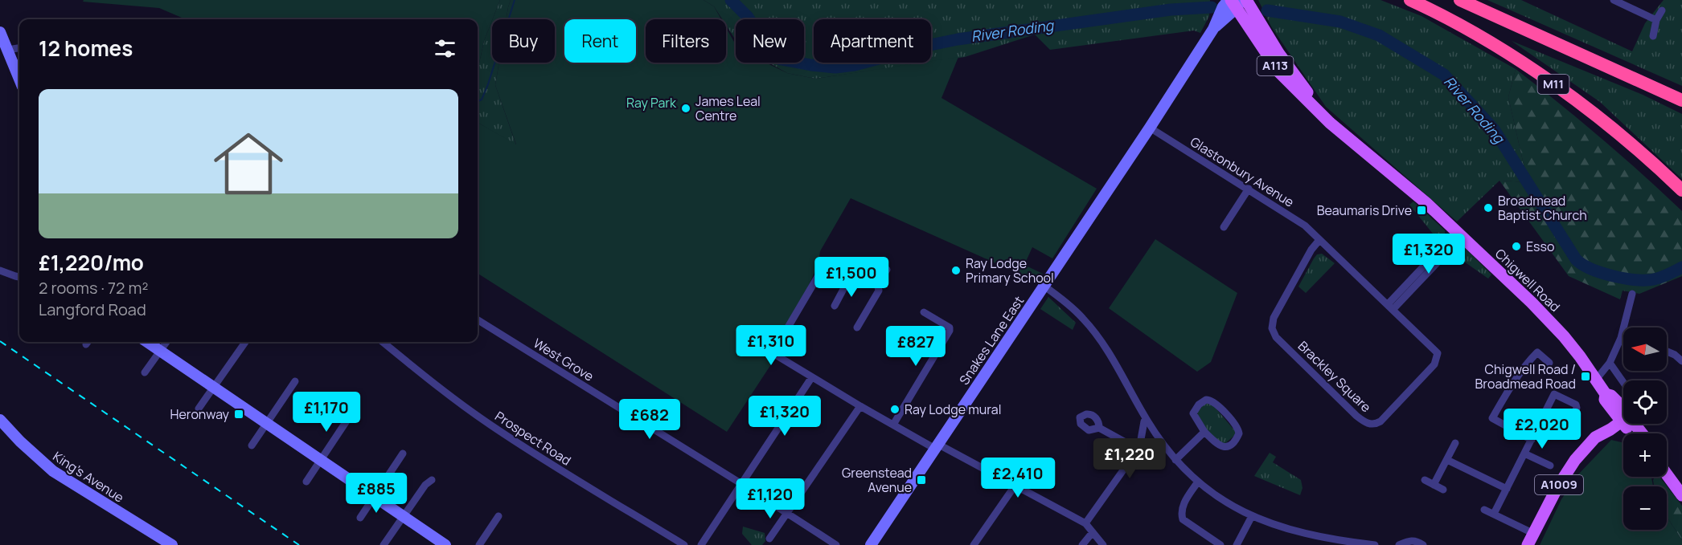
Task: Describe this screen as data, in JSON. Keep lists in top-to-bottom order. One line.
{"streets":{"highway":["M11"],"main road":["A113","Chigwell Road","A1009"],"street":["Glastonbury Avenue","Snakes Lane East","West Grove","Brackley Square","Prospect Road","King's Avenue"]},"crossings":[["Glastonbury Avenue","Snakes Lane East"],["Glastonbury Avenue","Brackley Square"],["Chigwell Road","Snakes Lane East"]],"water":["River Roding"],"parks":["Ray Park"],"places":{"other":["James Leal Centre","Broadmead Baptist Church","Esso","Ray Lodge Primary School","Ray Lodge mural"],"transit":["Beaumaris Drive","Chigwell Road / Broadmead Road","Heronway","Greenstead Avenue"]},"north":"left","page":{"chip":["Buy","Rent","Filters","New","Apartment"],"heading":"12 homes","list":[{"name":"£1,220/mo","note":"2 rooms · 72 m² · Langford Road"}],"price":["£1,320","£1,500","£1,310","£827","£1,170","£1,320","£682","£2,020","£1,220","£2,410","£885","£1,120"],"map_buttons":["+","−"]}}
